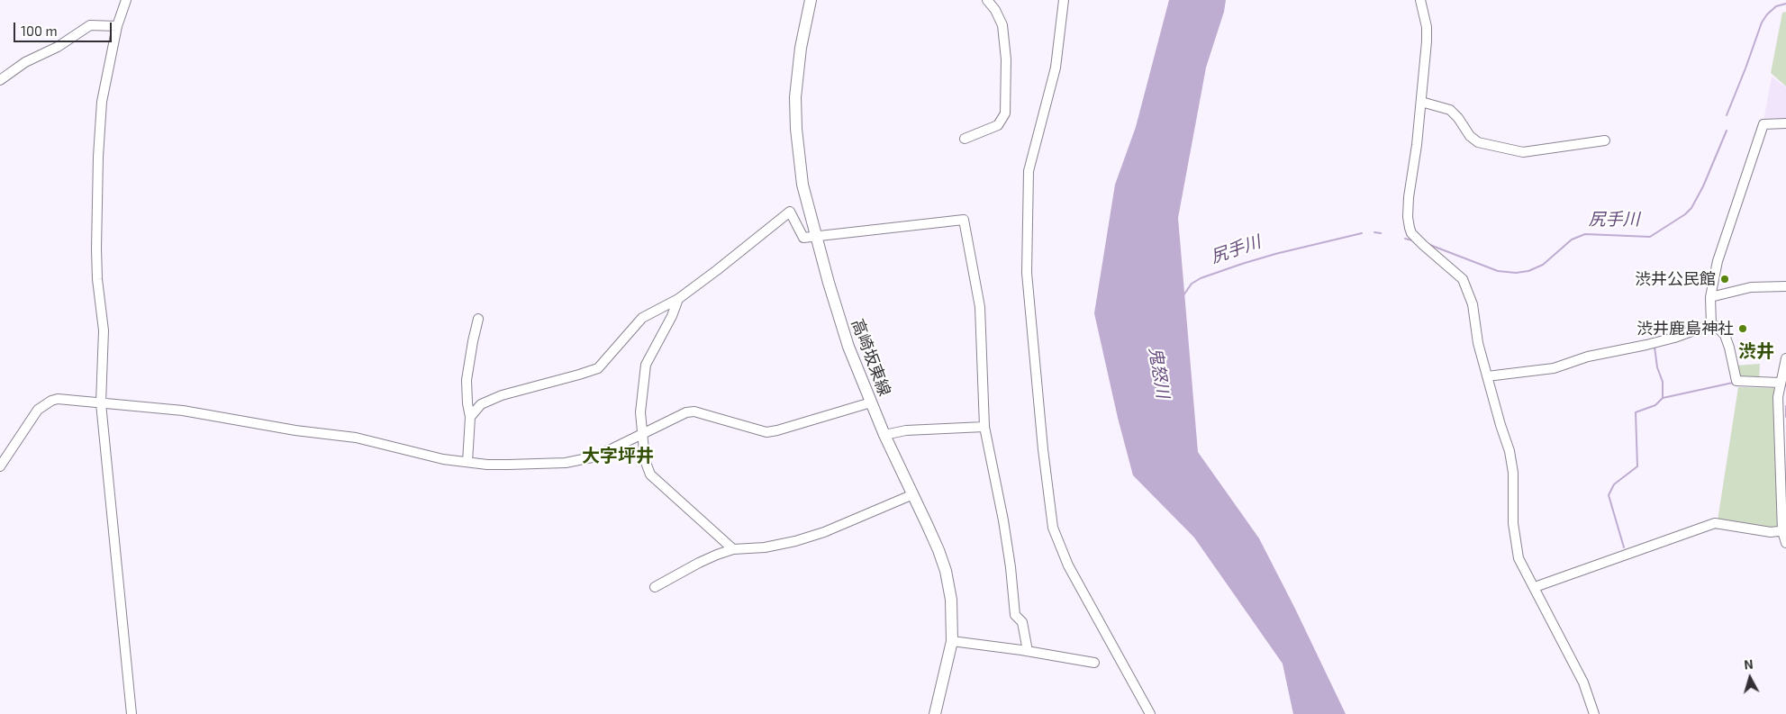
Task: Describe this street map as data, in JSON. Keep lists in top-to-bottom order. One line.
{"streets":{"main road":["高崎坂東線"]},"districts":["渋井","大字坪井"],"water":["尻手川","鬼怒川"],"places":["渋井公民館","渋井鹿島神社"],"scale_bar":"100 m","north":"top"}
